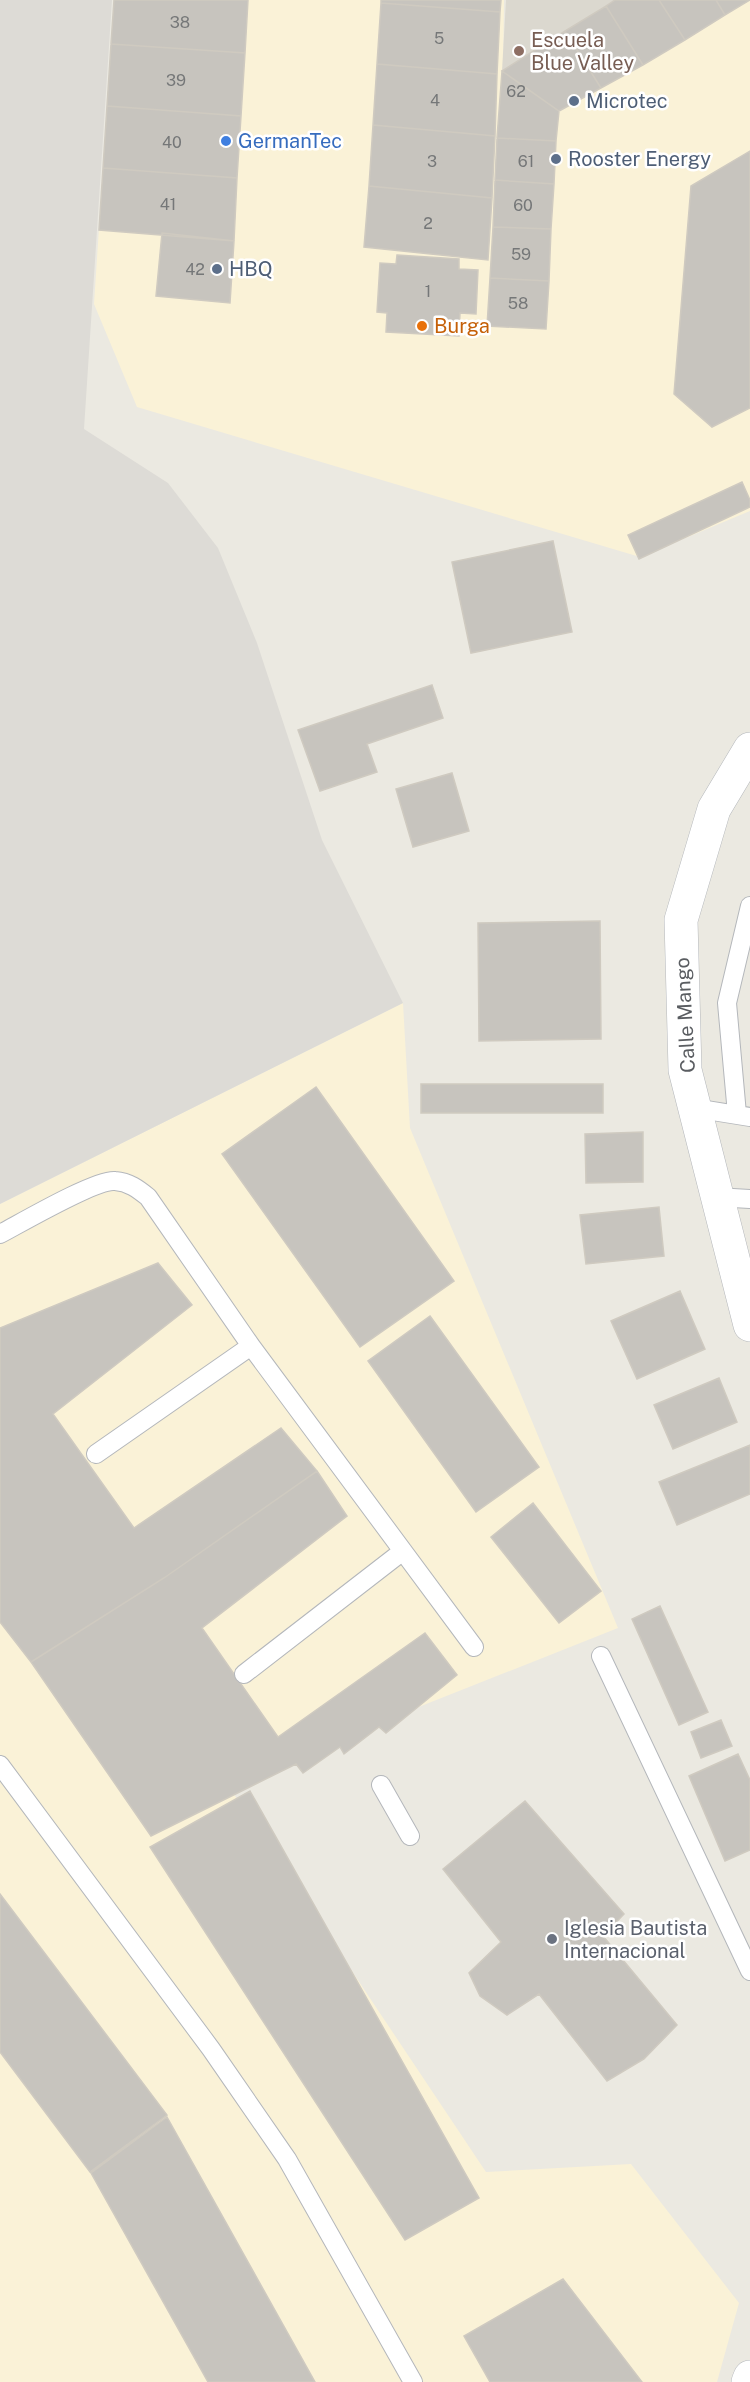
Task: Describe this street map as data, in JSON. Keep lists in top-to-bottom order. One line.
{"streets":{"street":["Calle Mango"]},"places":["Escuela Blue Valley","Microtec","GermanTec","Rooster Energy","HBQ","Burga","Iglesia Bautista Internacional"],"house_numbers":["38","5","39","62","4","40","3","61","41","60","2","59","42","1","58"]}
